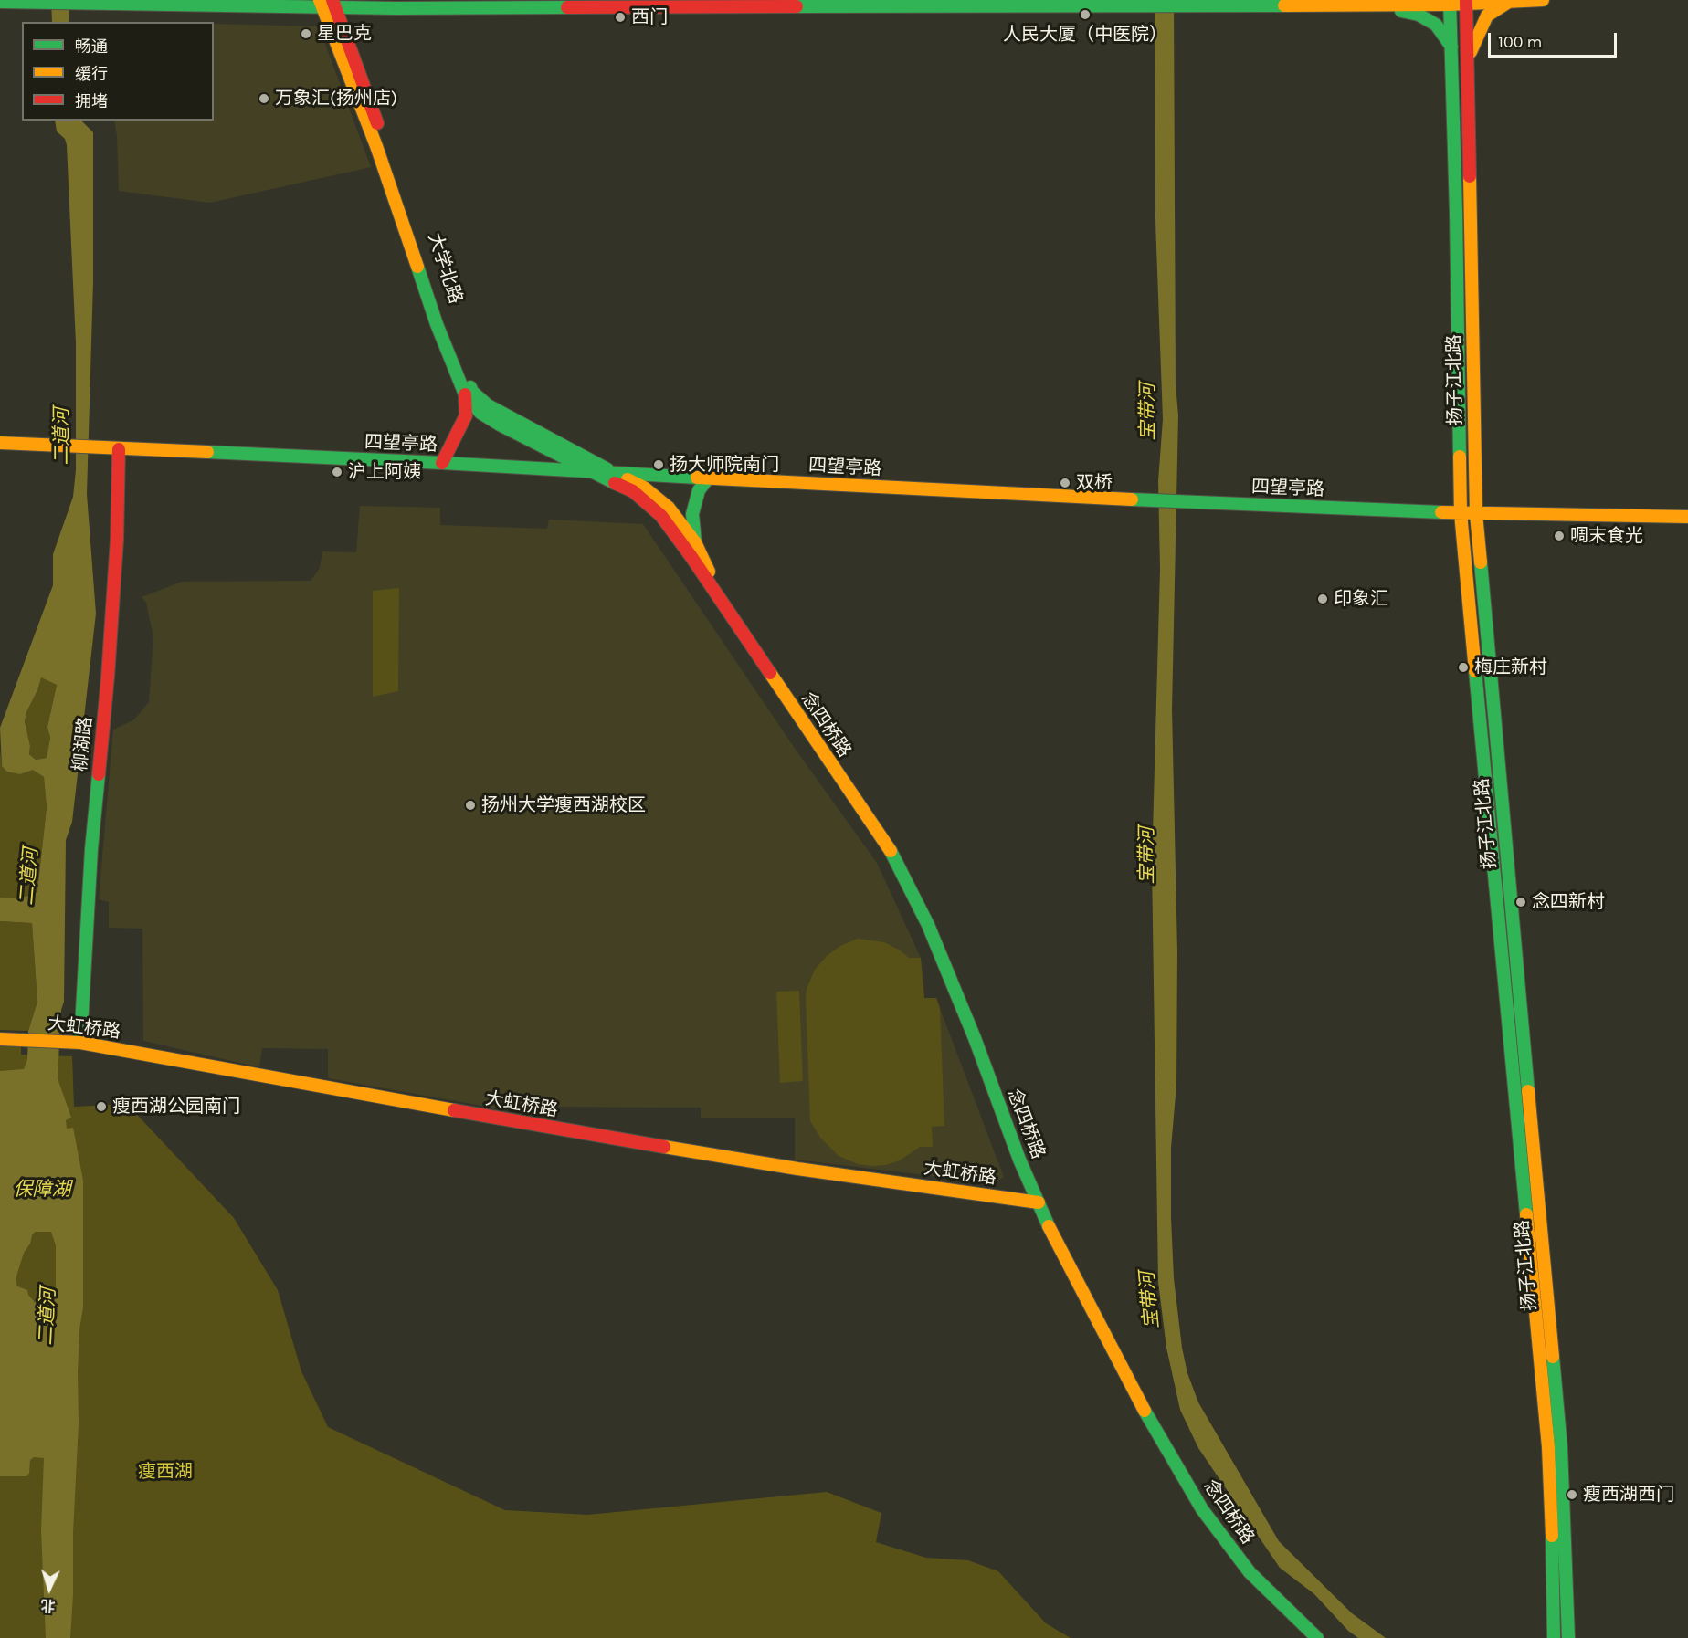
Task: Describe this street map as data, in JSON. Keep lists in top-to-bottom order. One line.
{"streets":{"street":["大学北路","扬子江北路","四望亭路","念四桥路","柳湖路","大虹桥路"]},"crossings":[["大学北路","四望亭路"],["大学北路","念四桥路"],["扬子江北路","四望亭路"],["四望亭路","念四桥路"],["四望亭路","柳湖路"],["念四桥路","大虹桥路"],["柳湖路","大虹桥路"]],"water":["宝带河","二道河","保障湖"],"parks":["瘦西湖"],"places":["人民大厦（中医院）","西门","星巴克","万象汇(扬州店)","扬大师院南门","沪上阿姨","双桥","啁末食光","印象汇","梅庄新村","扬州大学瘦西湖校区","念四新村","瘦西湖公园南门","瘦西湖西门"],"legend":["畅通","缓行","拥堵"],"scale_bar":"100 m","north":"bottom"}
